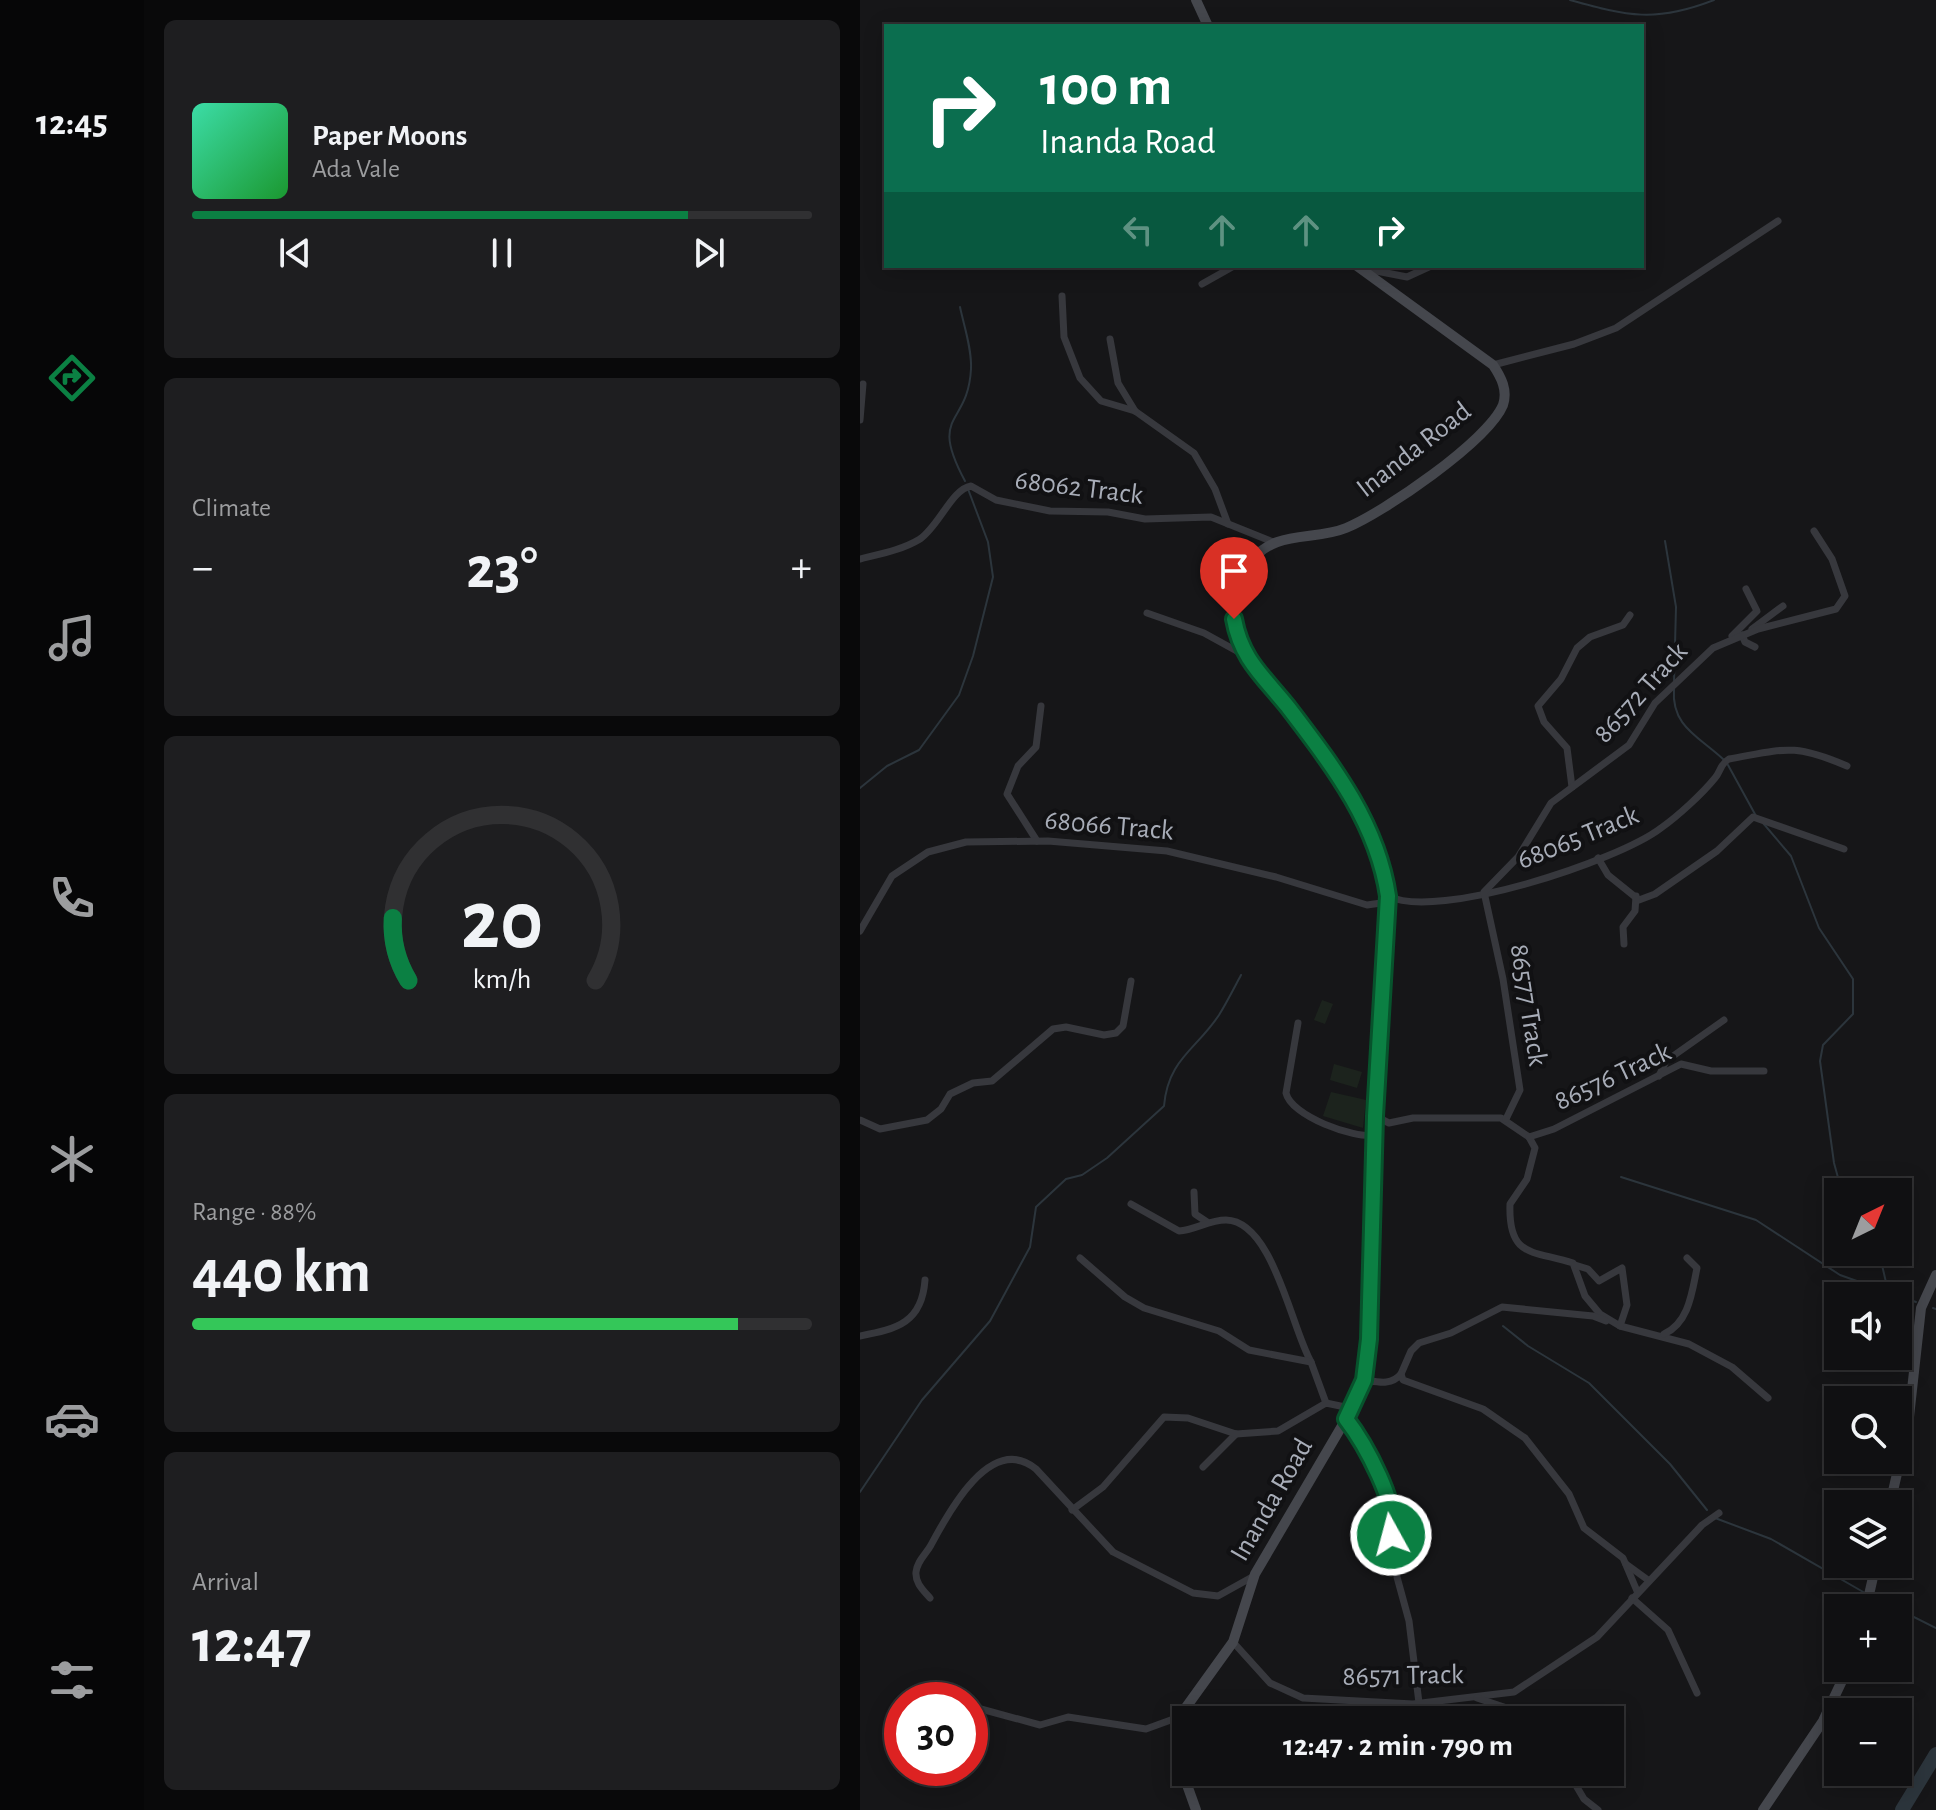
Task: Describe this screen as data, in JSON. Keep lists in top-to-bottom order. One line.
{"streets":{"street":["Inanda Road","68062 Track","86572 Track","68066 Track","68065 Track","86577 Track","86576 Track","86571 Track"]},"crossings":[["Inanda Road","68062 Track"],["Inanda Road","68066 Track"],["Inanda Road","68065 Track"],["Inanda Road","86571 Track"],["86572 Track","68065 Track"],["86572 Track","86577 Track"],["68066 Track","68065 Track"],["68065 Track","86577 Track"]],"north":"top right","page":{"tabs":"12:45","turn":["100 m","Inanda Road"],"song":["Paper Moons","Ada Vale"],"tile":["Climate",["Range · 88%","440 km"],["Arrival","12:47"]],"heat":["−","23°","+"],"map_buttons":["+","−"],"limit":"30","trip":"12:47 · 2 min · 790 m","gauge":["20","km/h"]}}
